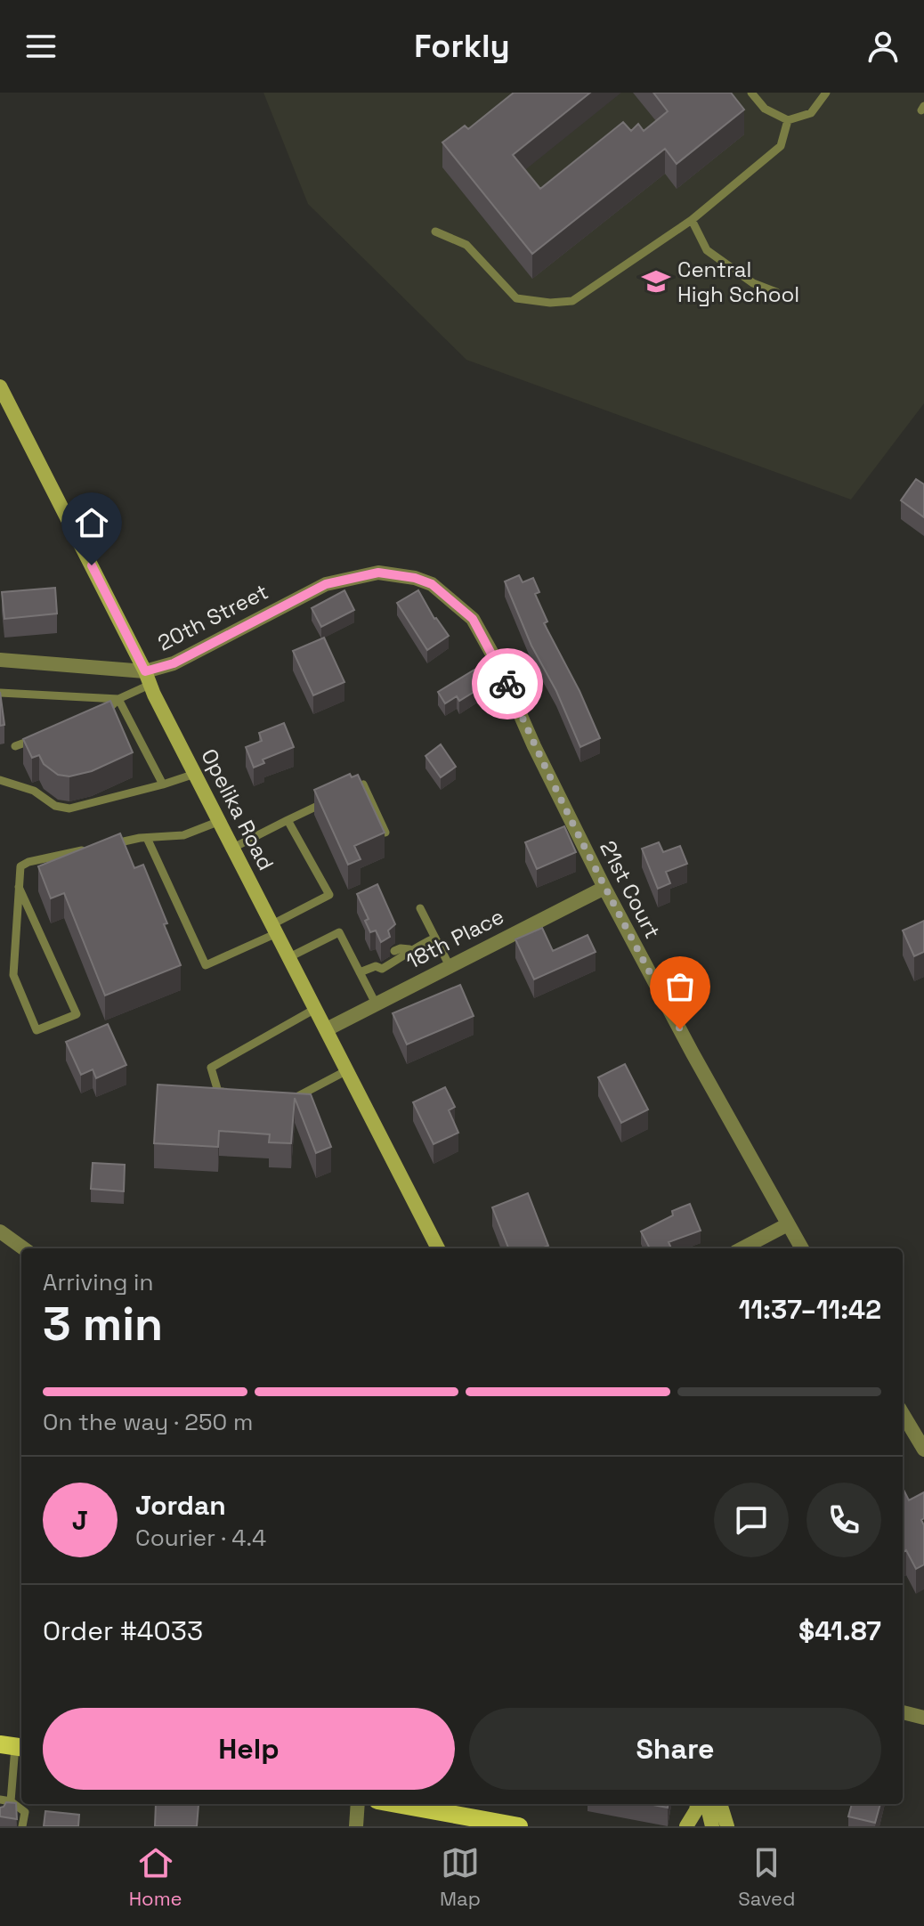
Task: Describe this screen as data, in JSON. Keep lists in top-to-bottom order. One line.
{"streets":{"main road":["Opelika Road"],"street":["20th Street","21st Court","18th Place"]},"crossings":[["20th Street","Opelika Road"],["20th Street","21st Court"],["Opelika Road","18th Place"],["21st Court","18th Place"]],"places":{"school or university":["Central High School"]},"page":{"header":"Forkly","heading":["3 min","Arriving in","11:37–11:42"],"panel":["Jordan","Courier · 4.4","Order #4033","$41.87"],"bar":"On the way · 250 m","round":"J","buttons":["Help","Share"],"tabs":["Home","Map","Saved"]}}
